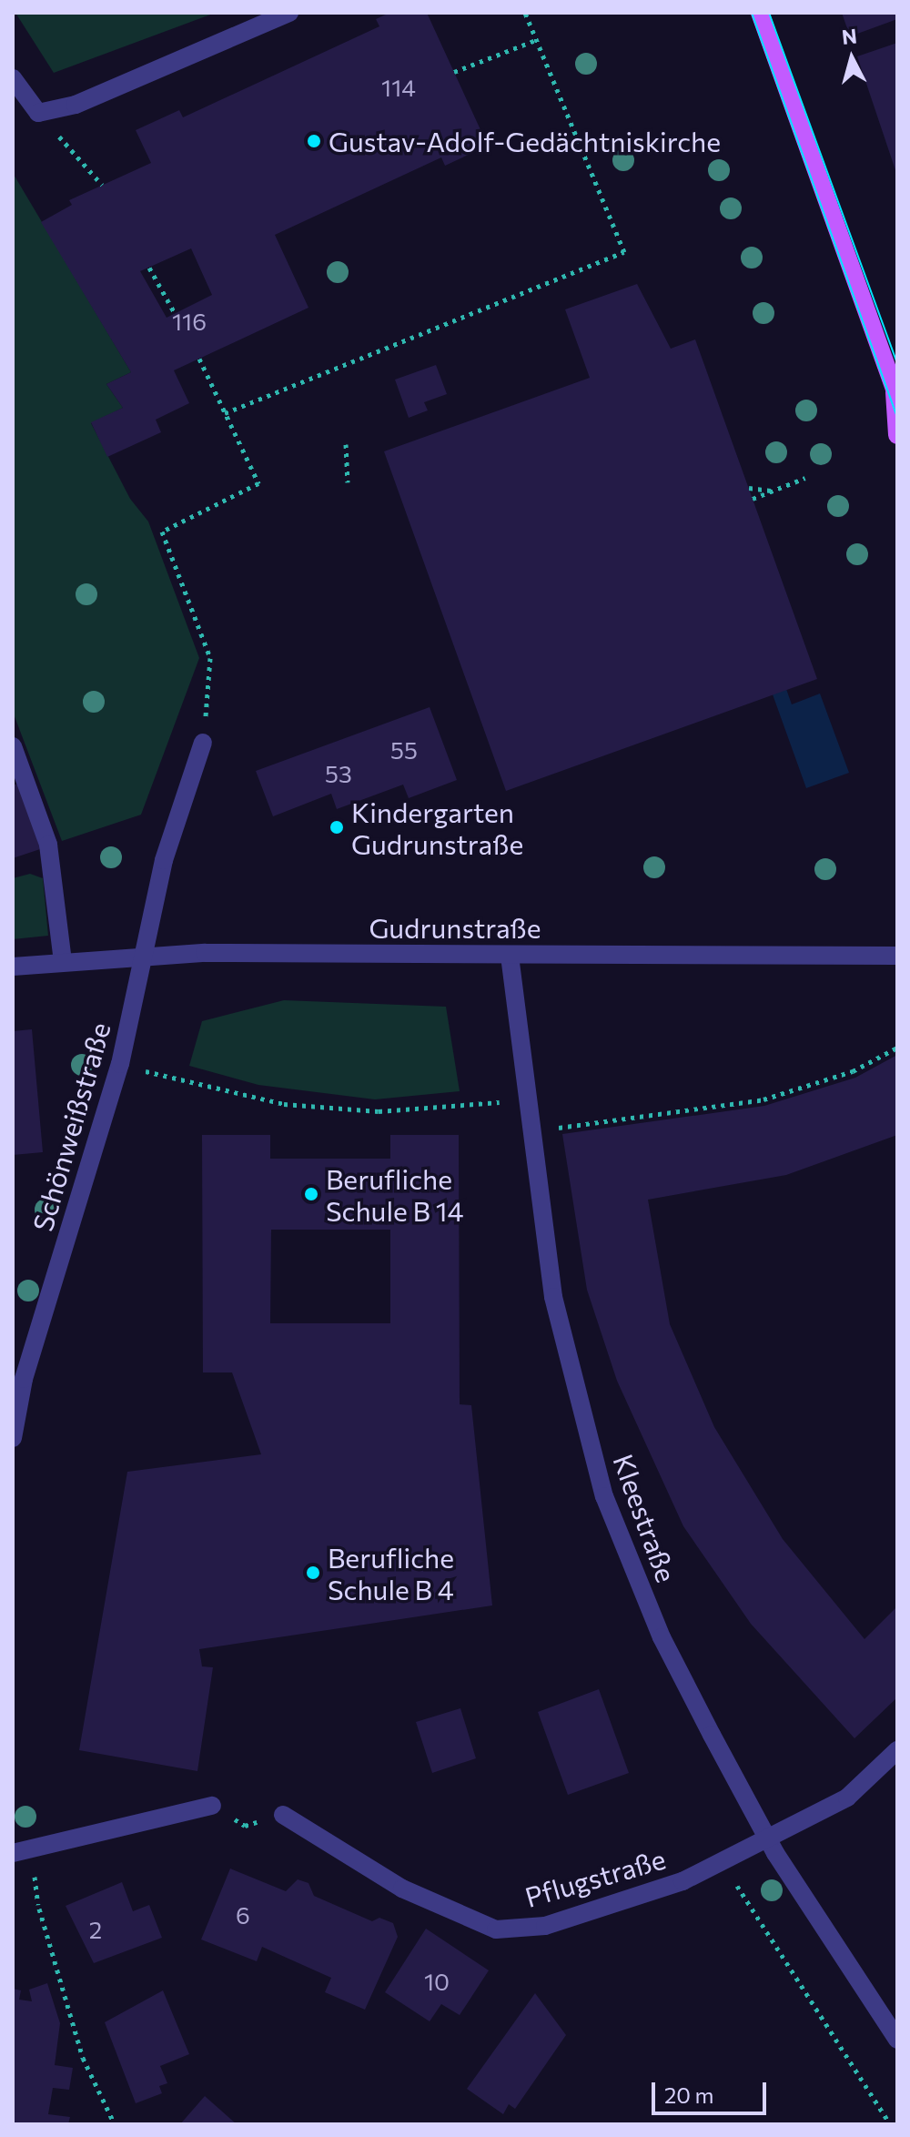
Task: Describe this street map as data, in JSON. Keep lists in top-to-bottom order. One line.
{"streets":{"street":["Gudrunstraße","Schönweißstraße","Kleestraße","Pflugstraße"]},"crossings":[["Gudrunstraße","Schönweißstraße"],["Gudrunstraße","Kleestraße"],["Kleestraße","Pflugstraße"]],"places":["Gustav-Adolf-Gedächtniskirche","Kindergarten Gudrunstraße","Berufliche Schule B 14","Berufliche Schule B 4"],"house_numbers":["114","116","55","53","6","2","10"],"scale_bar":"20 m","north":"top"}
